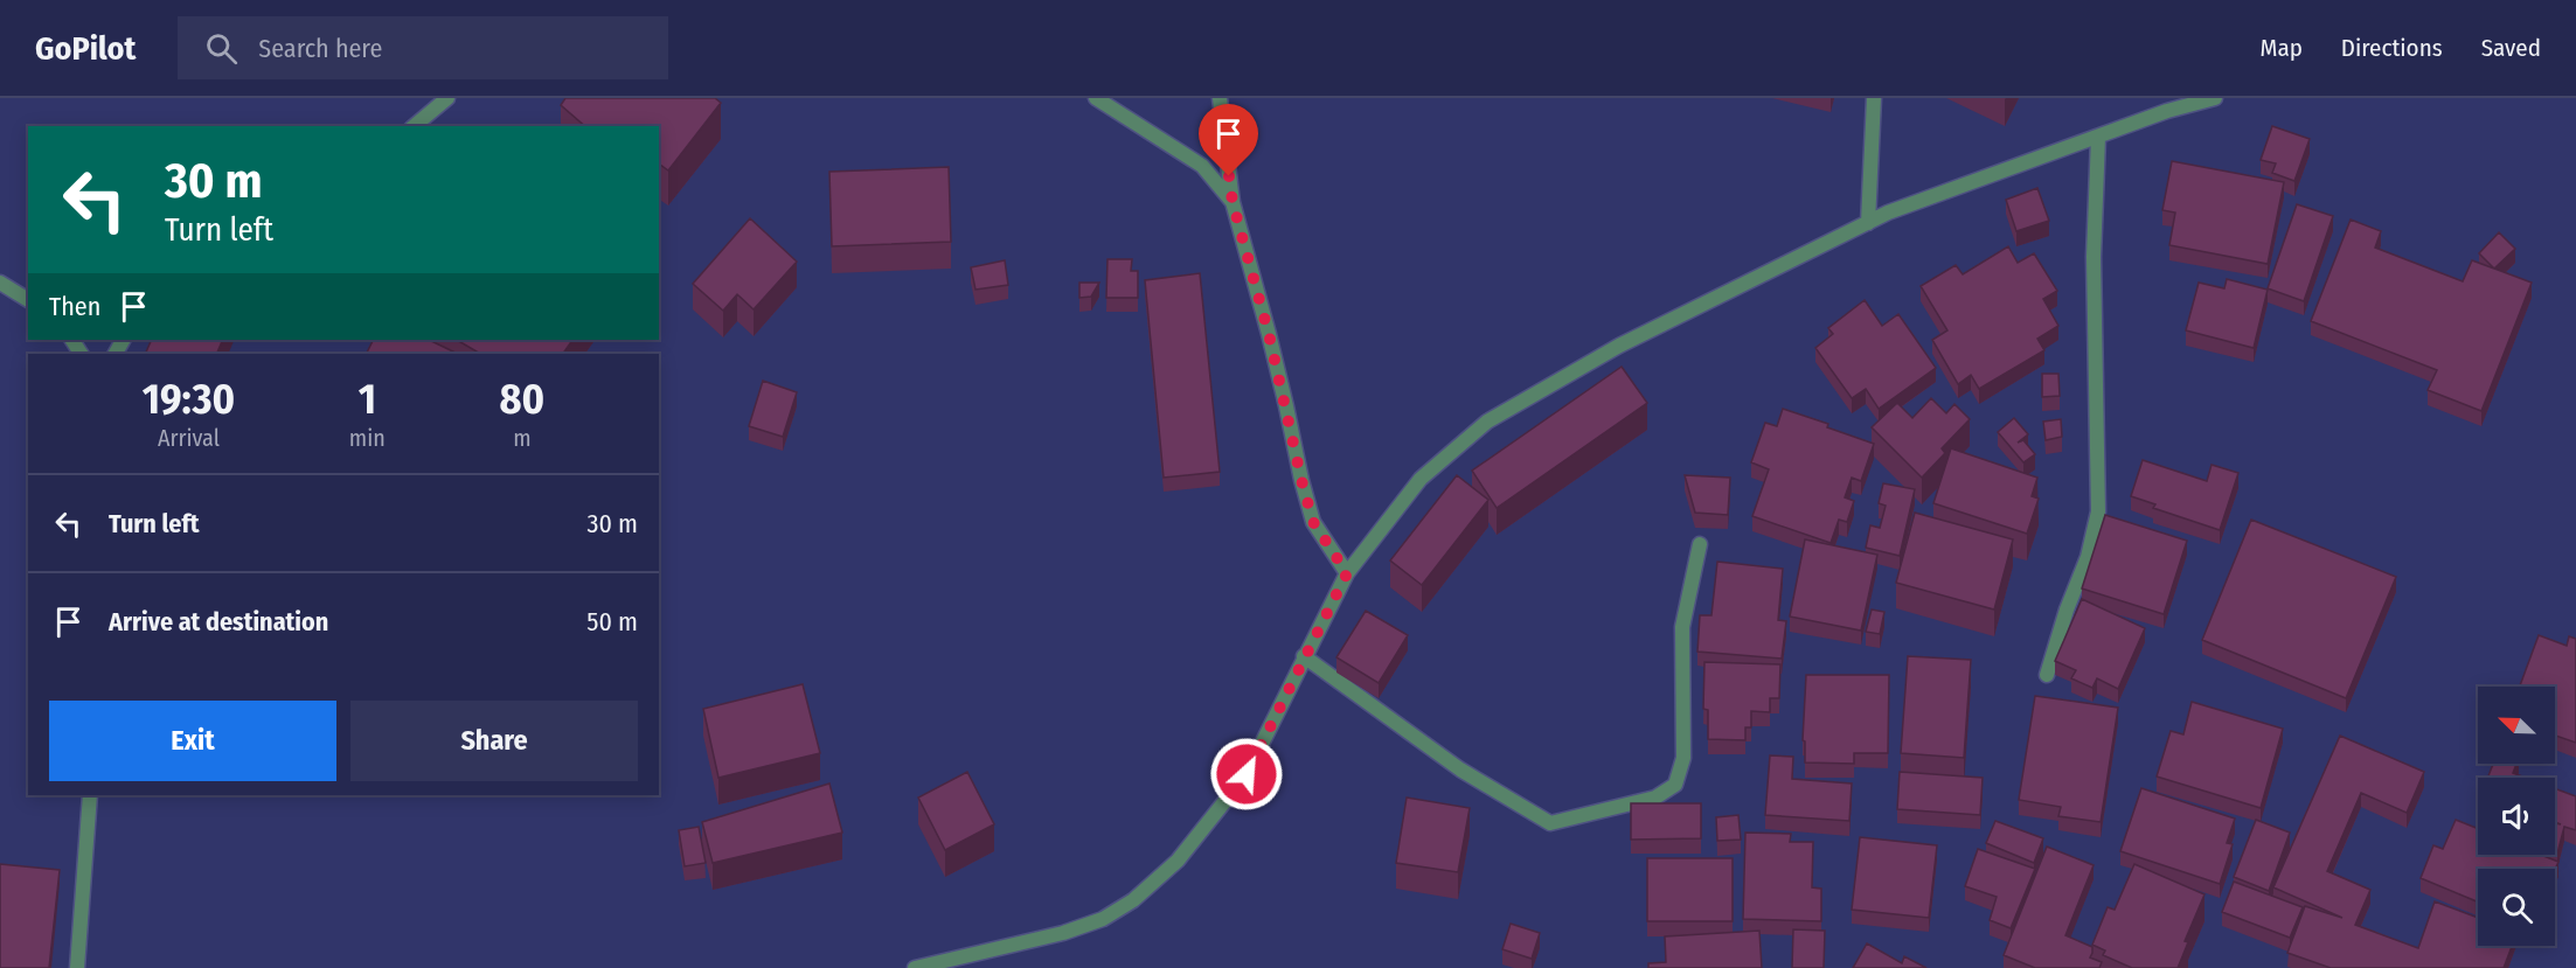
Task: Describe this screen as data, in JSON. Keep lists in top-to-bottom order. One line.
{"north":"top left","page":{"header":"GoPilot","search":"Search here","nav":["Map","Directions","Saved"],"turn":["30 m","Turn left"],"then":"Then","eta":["19:30","Arrival","1","min","80","m"],"list":[{"name":"Turn left","value":"30 m"},{"name":"Arrive at destination","value":"50 m"}],"buttons":["Exit","Share"]}}
